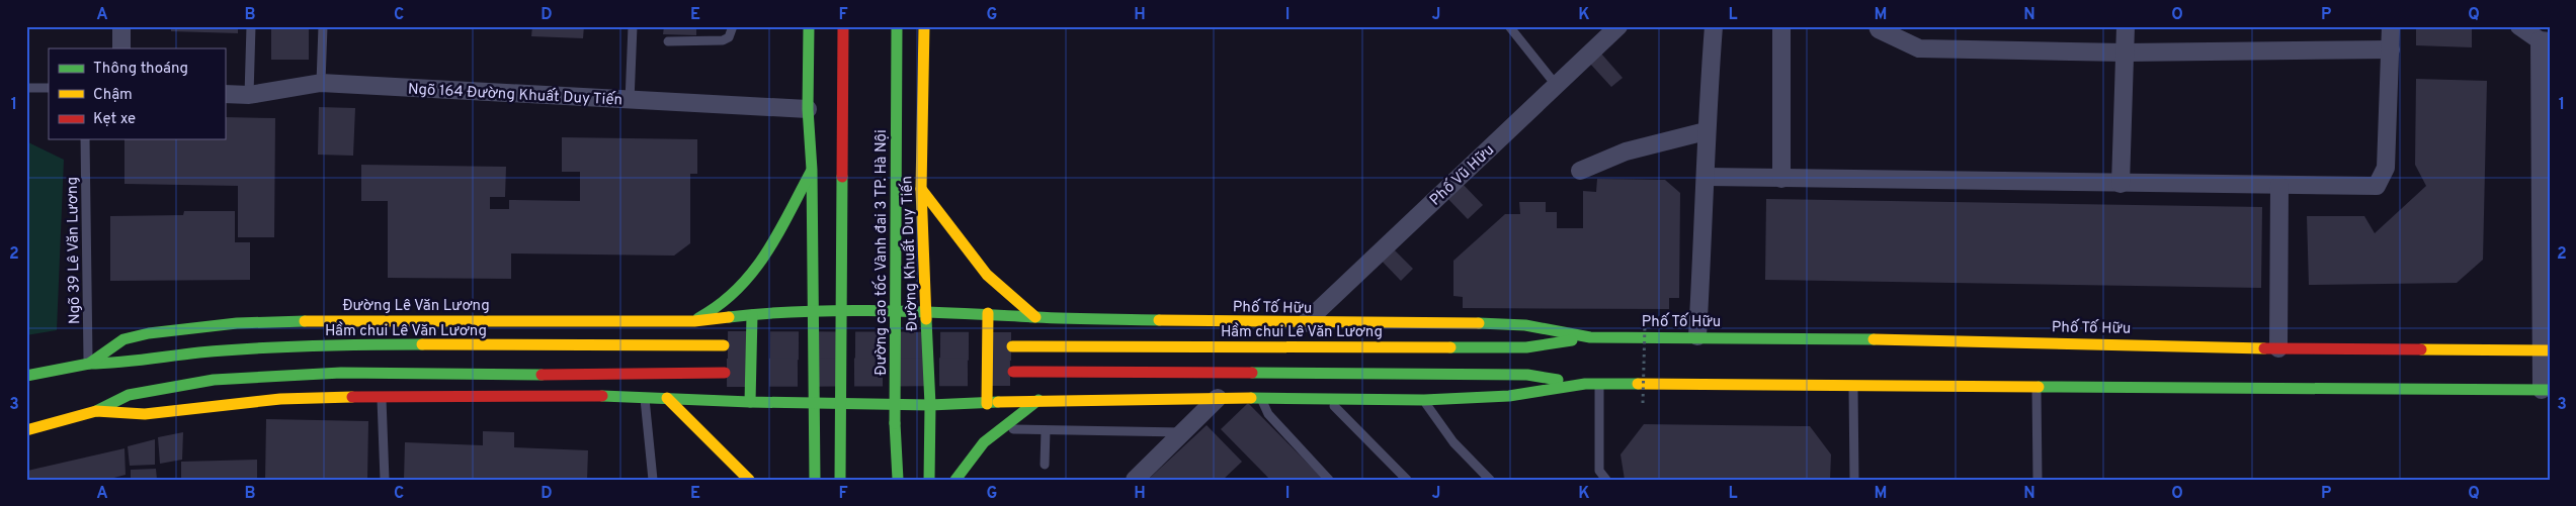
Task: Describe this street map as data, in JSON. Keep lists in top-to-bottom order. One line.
{"streets":{"main road":["Đường cao tốc Vành đai 3 TP. Hà Nội","Đường Khuất Duy Tiến","Đường Lê Văn Lương","Phố Tố Hữu","Hầm chui Lê Văn Lương"],"street":["Ngõ 164 Đường Khuất Duy Tiến","Phố Vũ Hữu"],"lane":["Ngõ 39 Lê Văn Lương"]},"crossings":[["Phố Vũ Hữu","Phố Tố Hữu"],["Ngõ 39 Lê Văn Lương","Đường Lê Văn Lương"],["Ngõ 39 Lê Văn Lương","Hầm chui Lê Văn Lương"],["Đường Khuất Duy Tiến","Phố Tố Hữu"],["Đường Lê Văn Lương","Phố Tố Hữu"],["Đường Lê Văn Lương","Hầm chui Lê Văn Lương"],["Phố Tố Hữu","Hầm chui Lê Văn Lương"]],"legend":["Thông thoáng","Chậm","Kẹt xe"],"grid":{"columns":["A","B","C","D","E","F","G","H","I","J","K","L","M","N","O","P","Q"],"rows":["1","2","3"]}}
